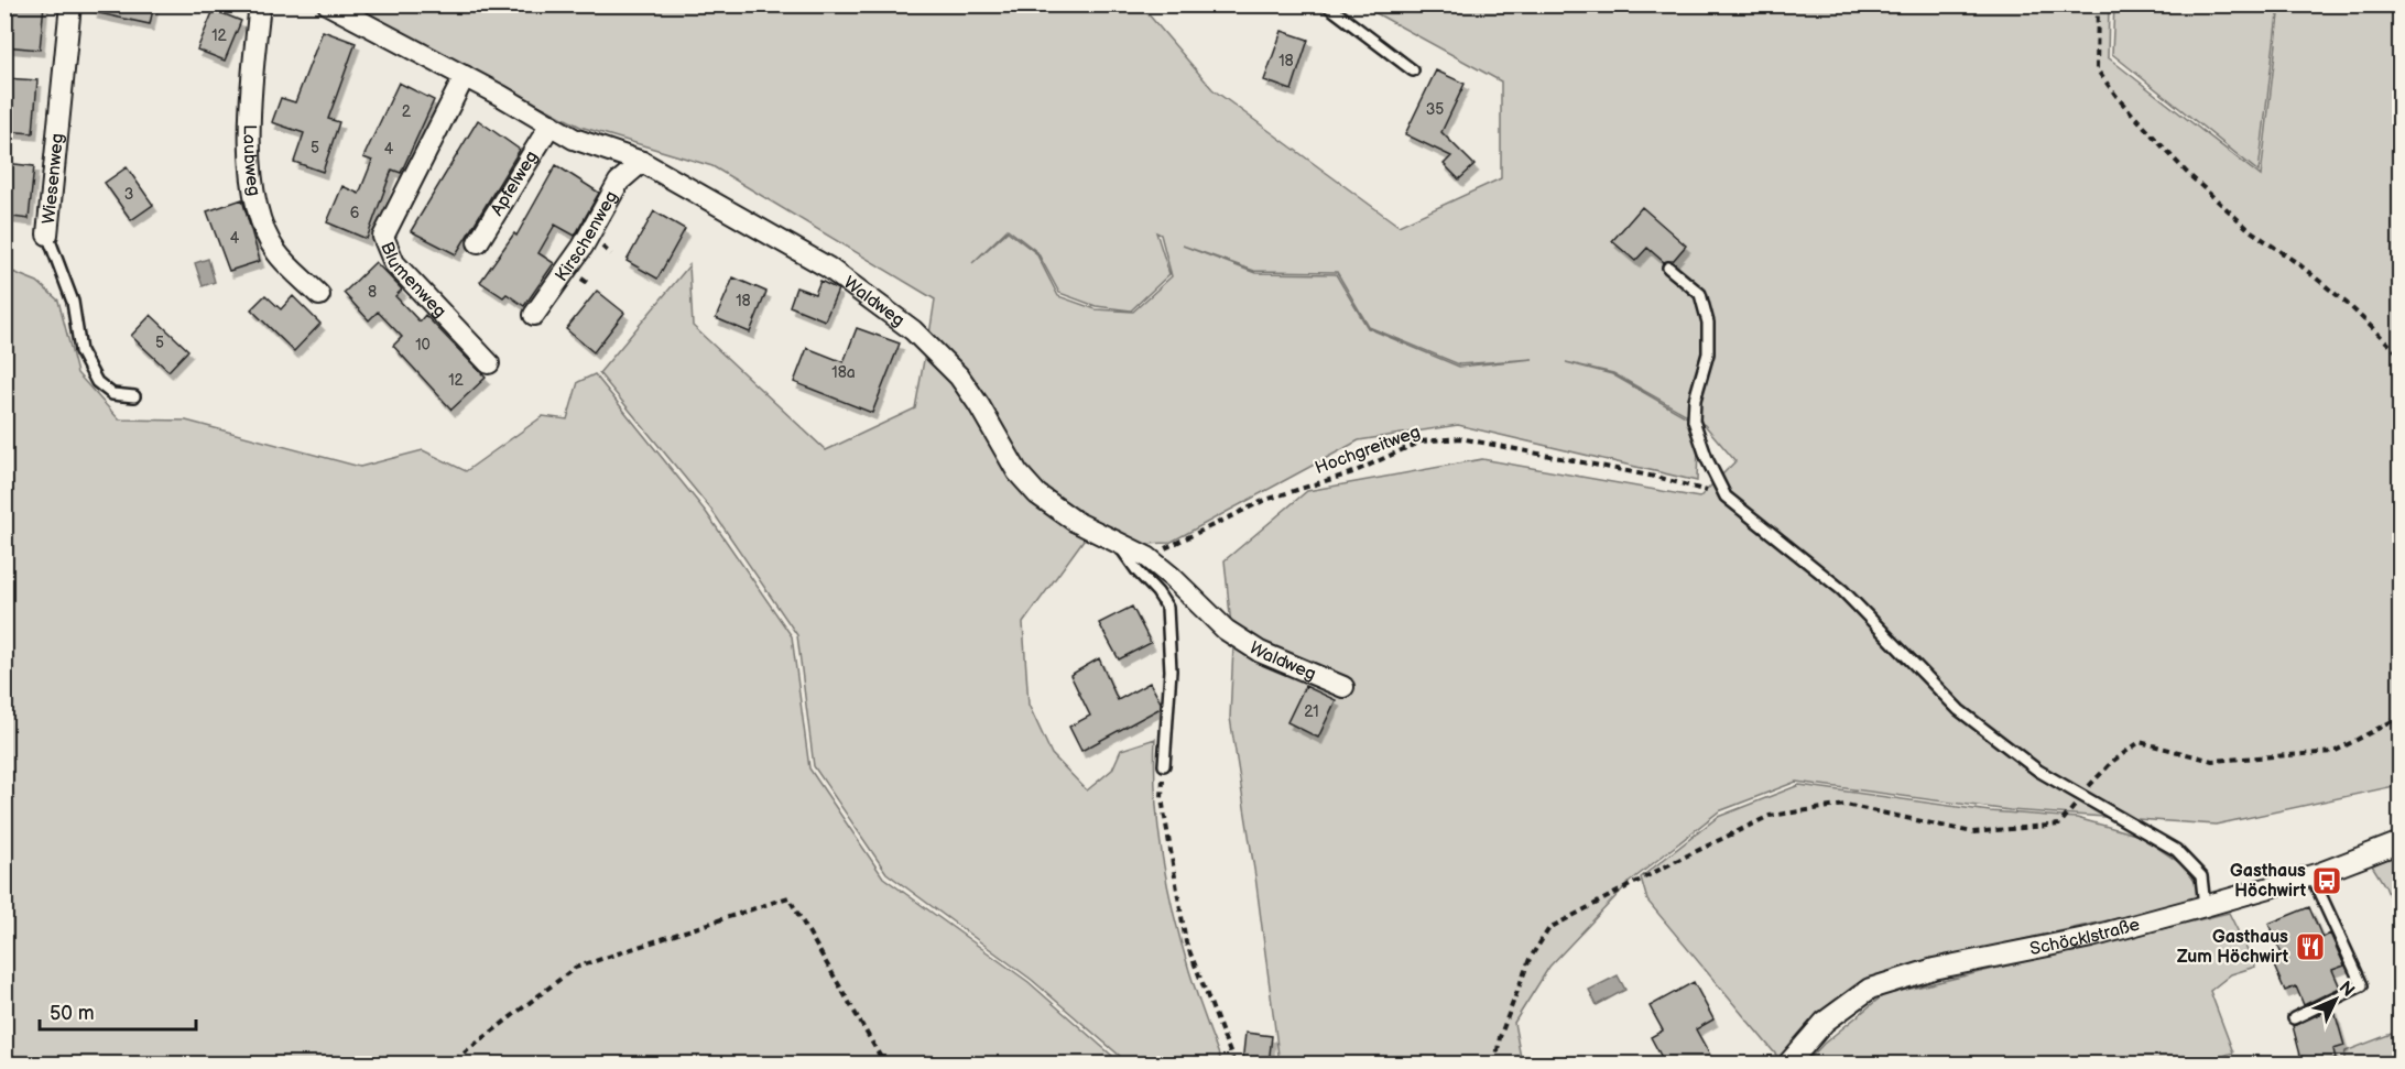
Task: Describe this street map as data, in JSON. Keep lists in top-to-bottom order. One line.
{"streets":{"street":["Laubweg","Wiesenweg","Apfelweg","Kirschenweg","Blumenweg","Waldweg","Schöcklstraße"],"path":["Hochgreitweg"]},"crossings":[["Apfelweg","Waldweg"],["Kirschenweg","Waldweg"],["Blumenweg","Waldweg"],["Waldweg","Hochgreitweg"]],"places":{"bus stop":["Gasthaus Höchwirt"],"restaurant":["Gasthaus Zum Höchwirt"]},"house_numbers":["12","18","35","2","5","4","3","6","4","8","18","5","10","18a","12","21"],"scale_bar":"50 m","north":"top right"}
